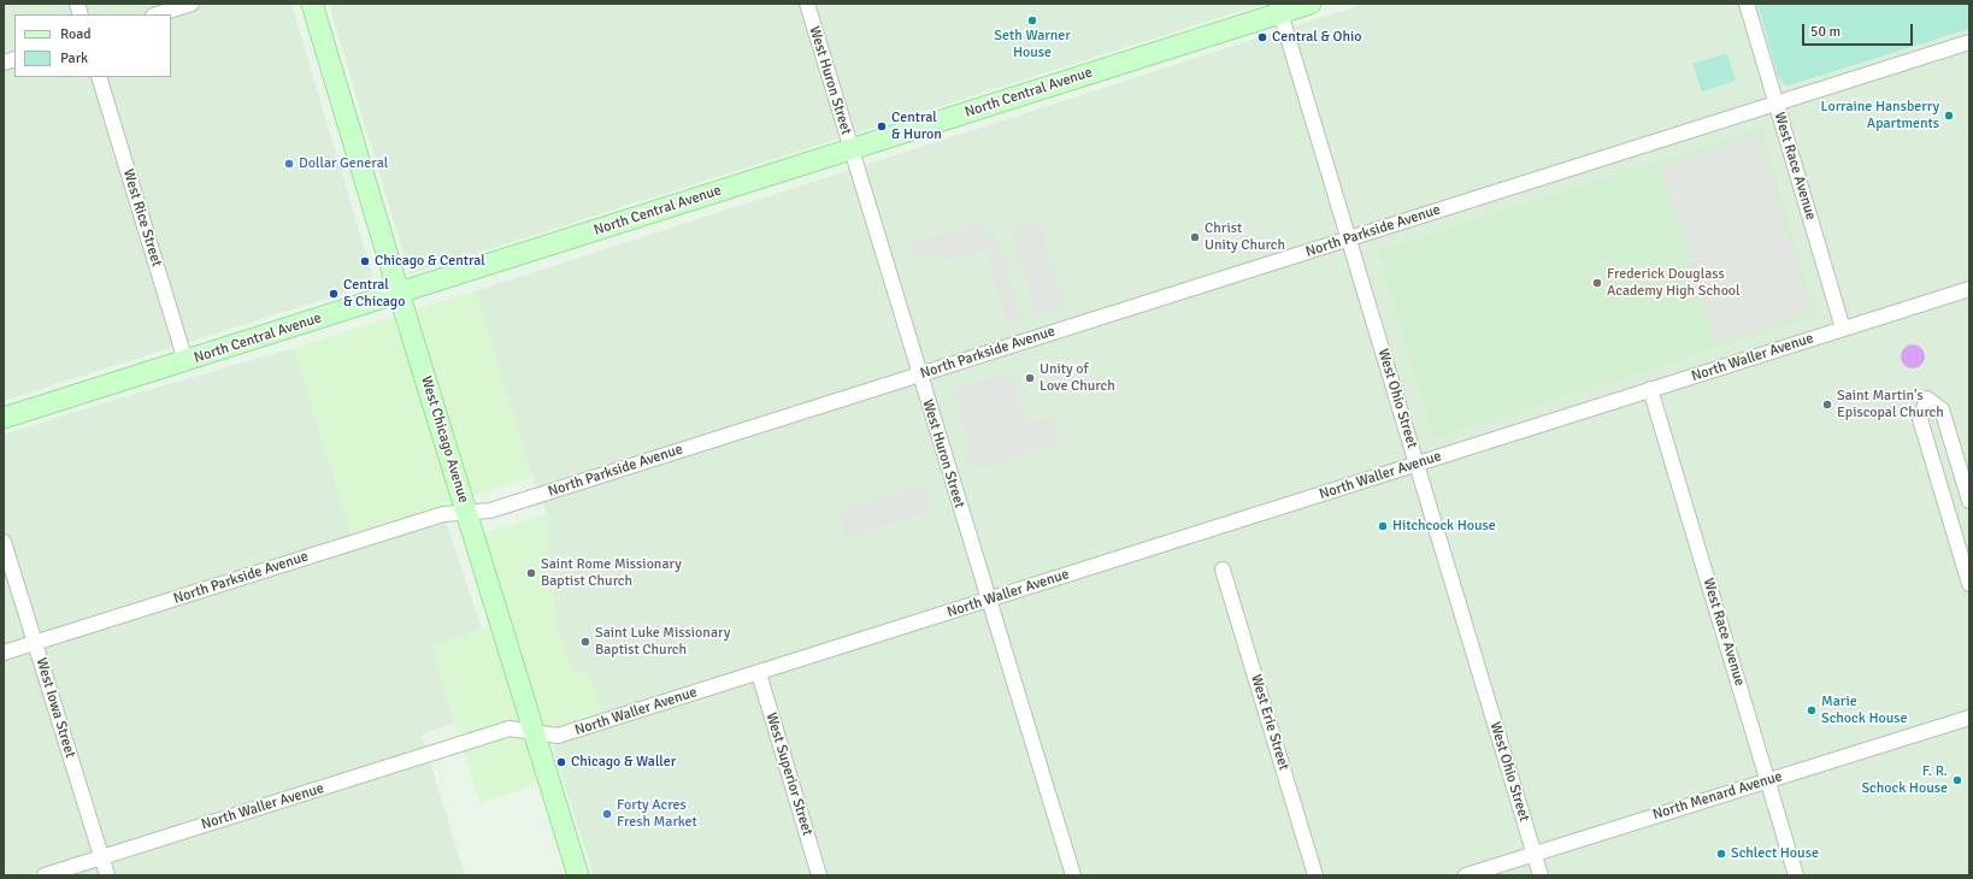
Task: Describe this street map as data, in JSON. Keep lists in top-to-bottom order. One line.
{"streets":{"street":["West Huron Street","North Central Avenue","West Race Avenue","West Rice Street","North Parkside Avenue","North Waller Avenue","West Ohio Street","West Chicago Avenue","West Iowa Street","West Erie Street","West Superior Street","North Menard Avenue"]},"crossings":[["West Huron Street","North Central Avenue"],["West Huron Street","North Parkside Avenue"],["West Huron Street","North Waller Avenue"],["North Central Avenue","West Rice Street"],["North Central Avenue","West Ohio Street"],["North Central Avenue","West Chicago Avenue"],["West Race Avenue","North Parkside Avenue"],["West Race Avenue","North Waller Avenue"],["West Race Avenue","North Menard Avenue"],["North Parkside Avenue","West Ohio Street"],["North Parkside Avenue","West Chicago Avenue"],["North Parkside Avenue","West Iowa Street"],["North Waller Avenue","West Ohio Street"],["North Waller Avenue","West Chicago Avenue"],["North Waller Avenue","West Iowa Street"],["North Waller Avenue","West Superior Street"],["West Ohio Street","North Menard Avenue"]],"places":["Seth Warner House","Central & Ohio","Lorraine Hansberry Apartments","Central & Huron","Dollar General","Christ Unity Church","Chicago & Central","Frederick Douglass Academy High School","Central & Chicago","Unity of Love Church","Saint Martin's Episcopal Church","Hitchcock House","Saint Rome Missionary Baptist Church","Saint Luke Missionary Baptist Church","Marie Schock House","Chicago & Waller","F. R. Schock House","Forty Acres Fresh Market","Schlect House"],"legend":["Road","Park"],"scale_bar":"50 m"}
